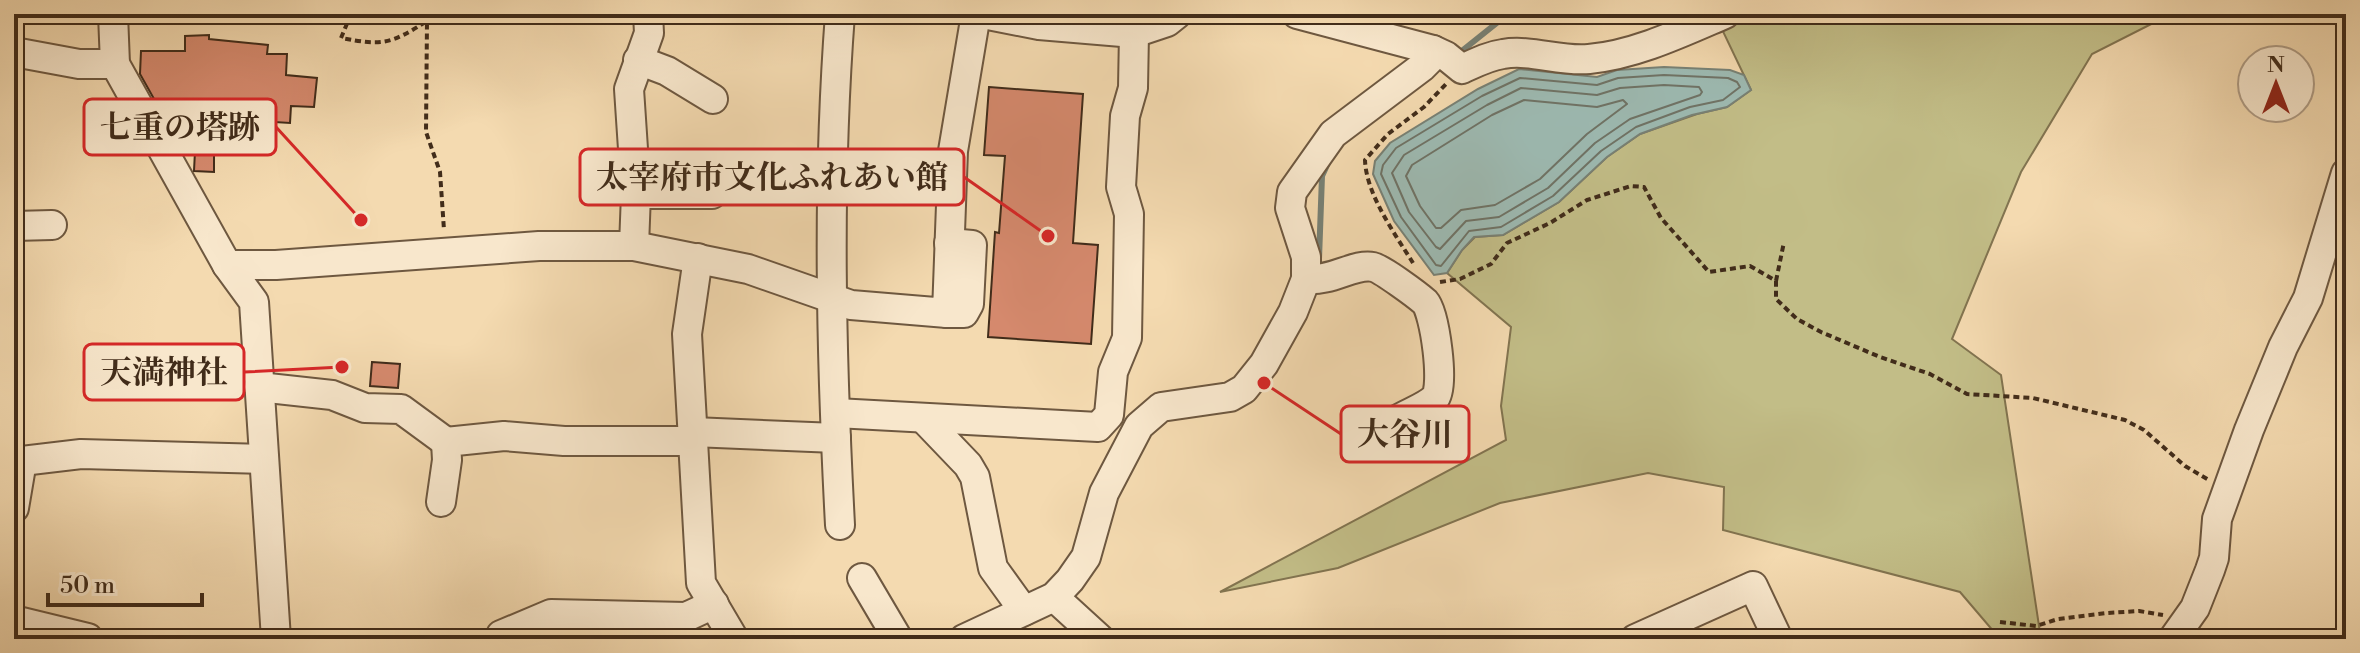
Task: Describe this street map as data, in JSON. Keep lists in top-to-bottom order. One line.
{"places":["七重の塔跡","太宰府市文化ふれあい館","天満神社","大谷川"],"scale_bar":"50 m","north":"top"}
